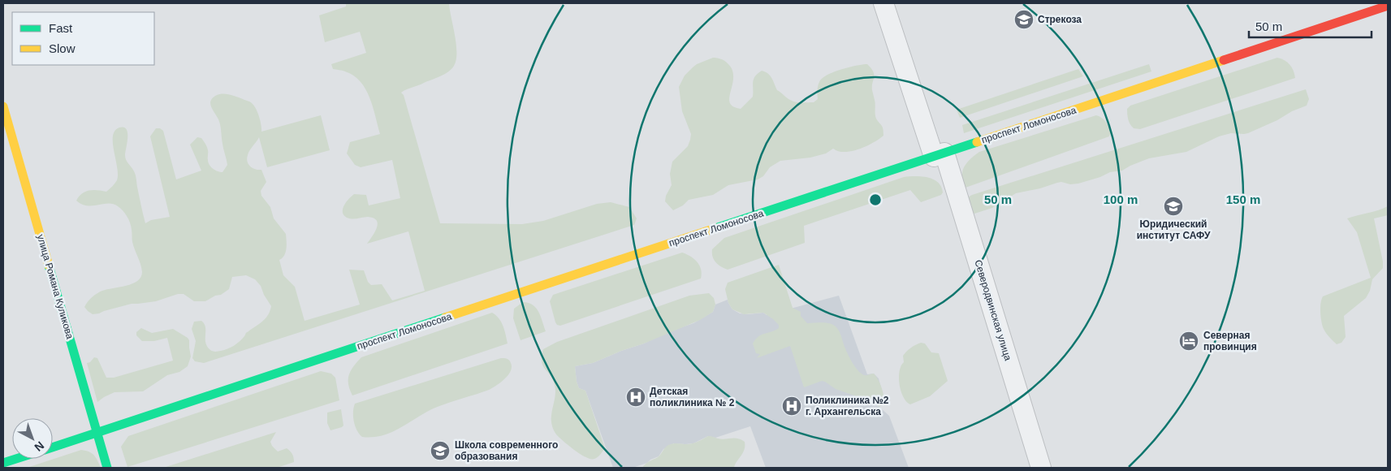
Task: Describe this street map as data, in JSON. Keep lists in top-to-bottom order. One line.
{"streets":{"main road":["проспект Ломоносова","улица Романа Куликова"],"street":["Северодвинская улица"]},"crossings":[["проспект Ломоносова","улица Романа Куликова"],["проспект Ломоносова","Северодвинская улица"]],"places":{"school or university":["Стрекоза","Юридический институт САФУ","Школа современного образования"],"hotel":["Северная провинция"],"hospital":["Детская поликлиника № 2","Поликлиника №2 г. Архангельска"]},"legend":["Fast","Slow"],"scale_bar":"50 m","north":"bottom right","rings":["50 m","100 m","150 m"]}
